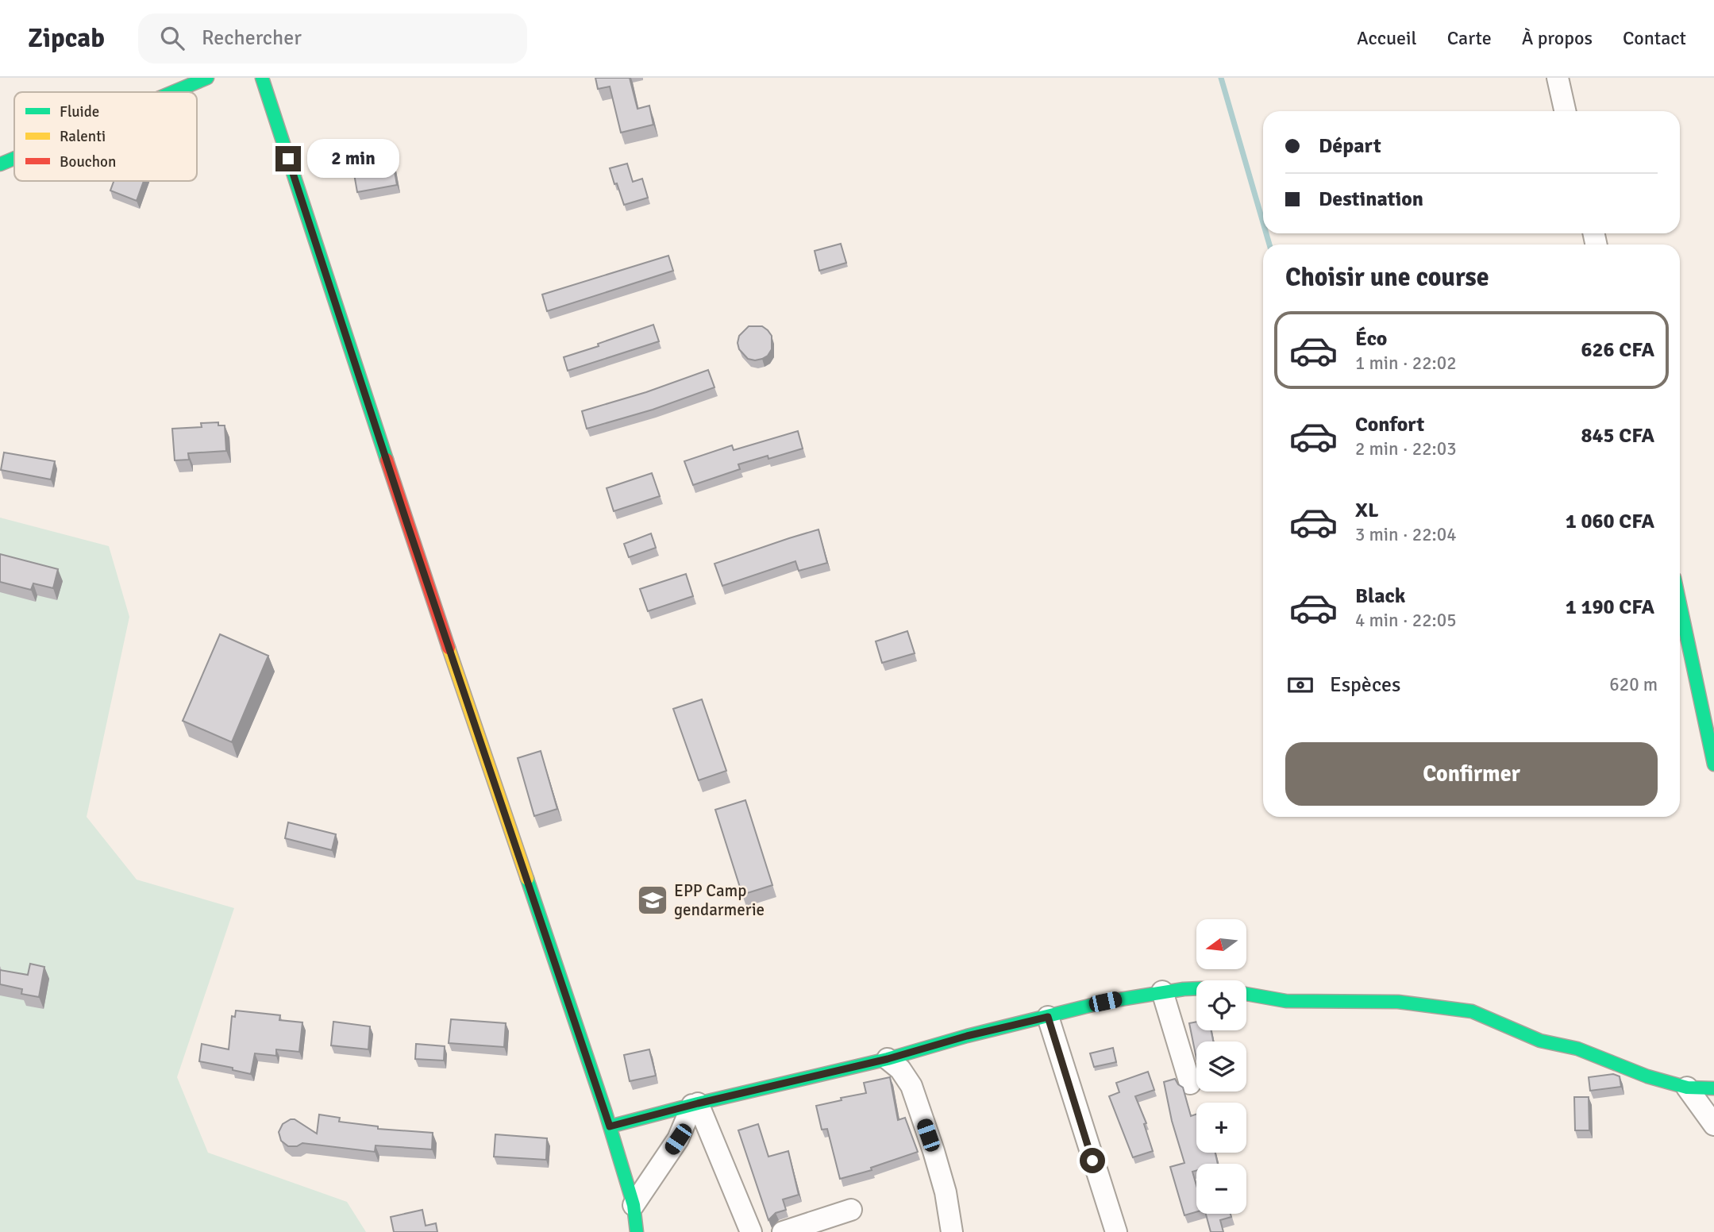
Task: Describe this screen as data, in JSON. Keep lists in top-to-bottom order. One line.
{"places":{"school or university":["EPP Camp gendarmerie"]},"legend":["Fluide","Ralenti","Bouchon"],"north":"left","page":{"header":"Zipcab","search":"Rechercher","nav":["Accueil","Carte","À propos","Contact"],"banner":["Départ","Destination"],"bubble":"2 min","heading":"Choisir une course","list":[{"name":"Éco","note":"1 min · 22:02","value":"626 CFA"},{"name":"Confort","note":"2 min · 22:03","value":"845 CFA"},{"name":"XL","note":"3 min · 22:04","value":"1 060 CFA"},{"name":"Black","note":"4 min · 22:05","value":"1 190 CFA"}],"pay":["Espèces","620 m"],"buttons":"Confirmer","map_buttons":["+","−"]}}
